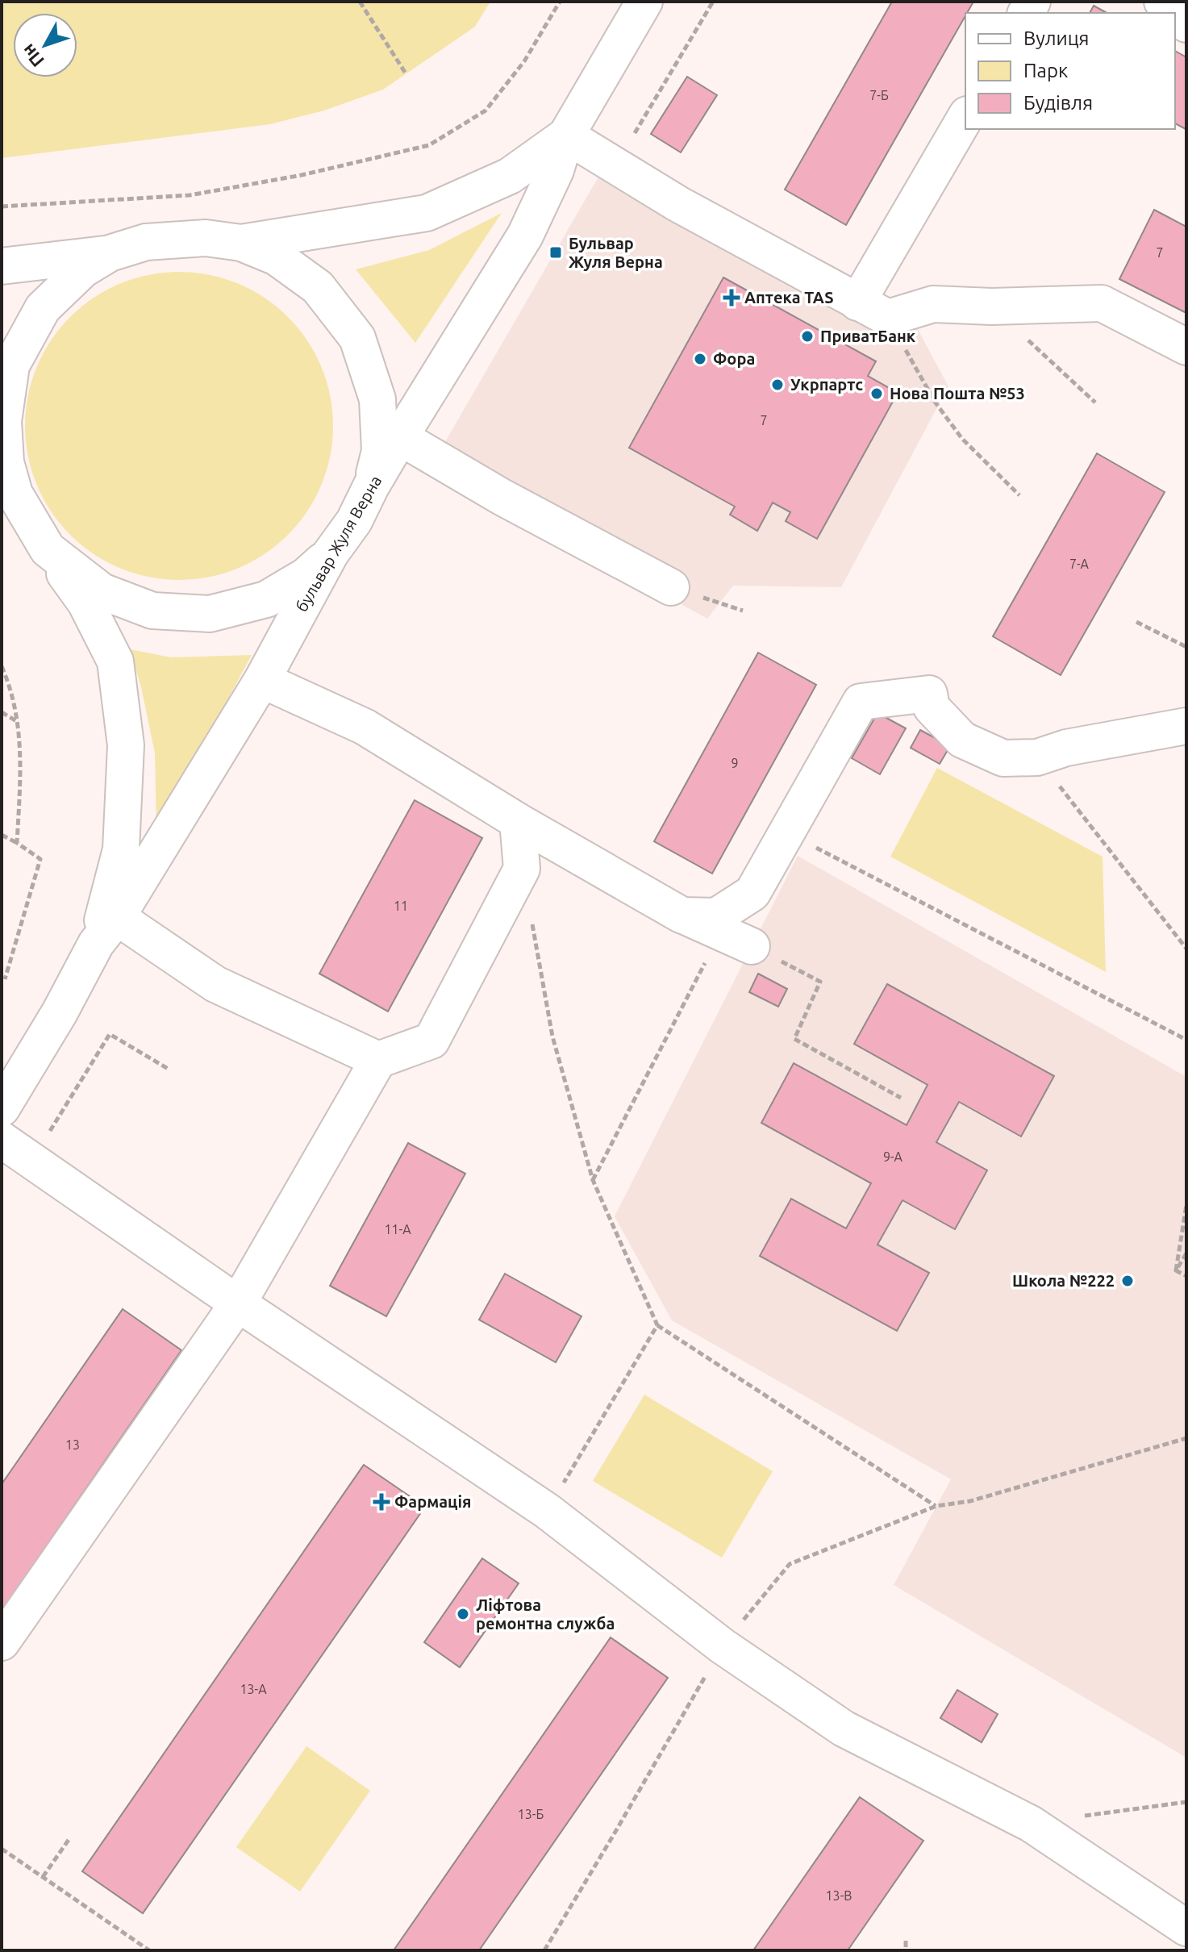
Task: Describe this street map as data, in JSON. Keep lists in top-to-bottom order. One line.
{"streets":{"street":["бульвар Жуля Верна"]},"places":{"transit":["Бульвар Жуля Верна"],"health":["Аптека TAS","Фармація"],"other":["ПриватБанк","Фора","Укрпартс","Нова Пошта №53","Школа №222","Ліфтова ремонтна служба"]},"house_numbers":["7-Б","7","7","7-А","9","11","9-А","11-А","13","13-А","13-Б","13-В"],"legend":["Вулиця","Парк","Будівля"],"north":"bottom left"}
